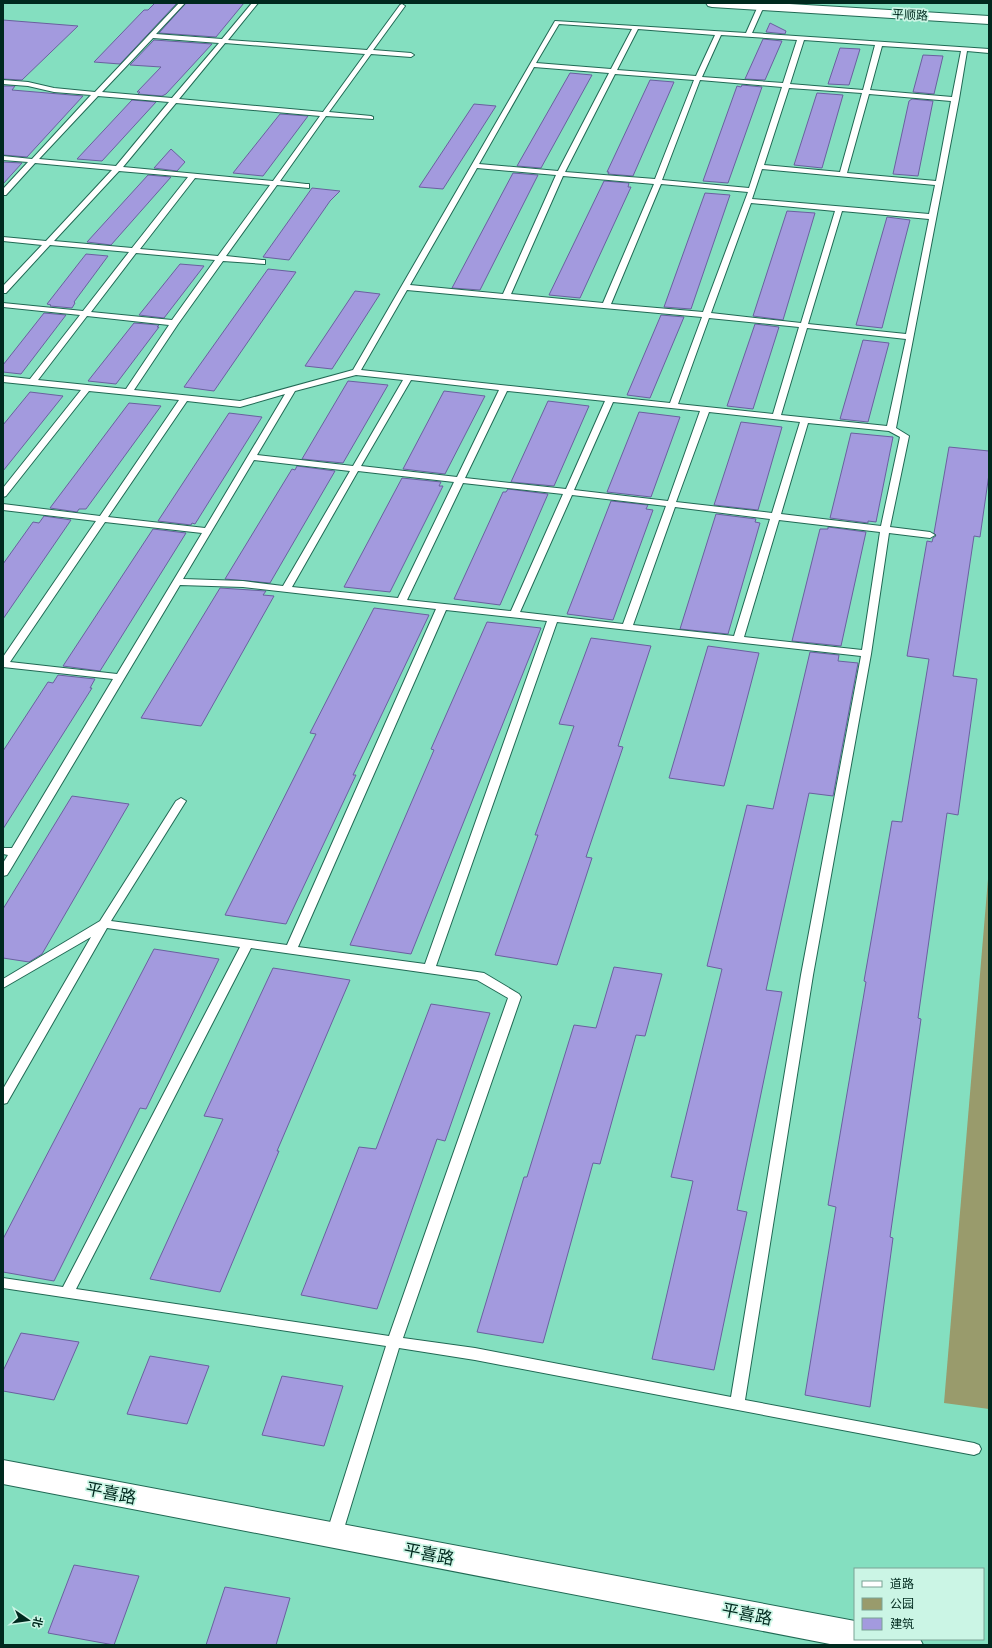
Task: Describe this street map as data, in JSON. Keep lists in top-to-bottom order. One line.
{"streets":{"street":["平顺路","平喜路"]},"legend":["道路","公园","建筑"],"north":"right"}
